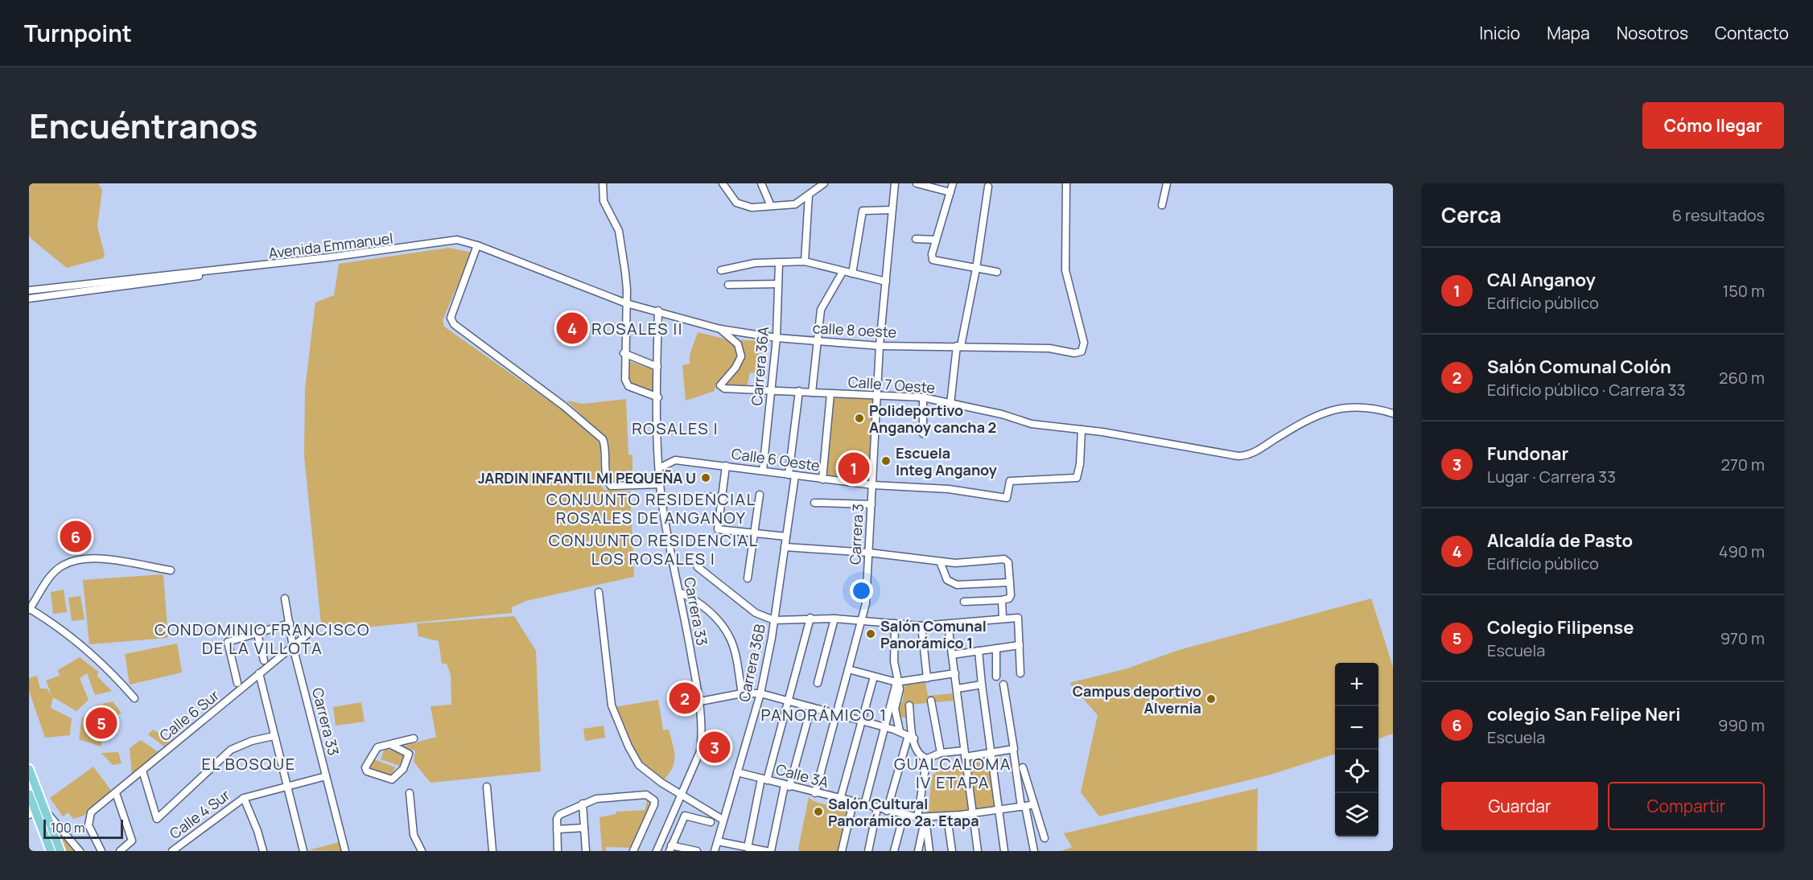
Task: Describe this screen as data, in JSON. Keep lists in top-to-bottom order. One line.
{"streets":{"street":["Avenida Emmanuel","calle 8 oeste","Carrera 36A","Calle 7 Oeste","Calle 6 Oeste","Carrera 3","Carrera 33","Carrera 36B","Calle 6 Sur","Calle 3A","Calle 4 Sur"]},"crossings":[["Avenida Emmanuel","calle 8 oeste"],["calle 8 oeste","Carrera 36A"],["calle 8 oeste","Calle 7 Oeste"],["calle 8 oeste","Carrera 3"],["calle 8 oeste","Carrera 33"],["Carrera 36A","Calle 7 Oeste"],["Carrera 36A","Calle 6 Oeste"],["Calle 7 Oeste","Calle 6 Oeste"],["Calle 7 Oeste","Carrera 3"],["Calle 7 Oeste","Carrera 36B"],["Calle 6 Oeste","Carrera 3"],["Calle 6 Oeste","Carrera 33"],["Calle 6 Oeste","Carrera 36B"],["Carrera 3","Calle 3A"],["Carrera 33","Calle 6 Sur"],["Carrera 33","Calle 4 Sur"],["Carrera 36B","Calle 3A"]],"districts":["ROSALES II","ROSALES I","CONJUNTO RESIDENCIAL ROSALES DE ANGANOY","CONJUNTO RESIDENCIAL LOS ROSALES I","CONDOMINIO FRANCISCO DE LA VILLOTA","PANORÁMICO 1","EL BOSQUE","GUALCALOMA IV ETAPA"],"places":["Polideportivo Anganoy cancha 2","Escuela Integ Anganoy","JARDIN INFANTIL MI PEQUEÑA U","Salón Comunal Panorámico 1","Campus deportivo Alvernia","Salón Cultural Panorámico 2a. Etapa"],"scale_bar":"100 m","page":{"header":"Turnpoint","nav":["Inicio","Mapa","Nosotros","Contacto"],"title":"Encuéntranos","buttons":["Cómo llegar",["Guardar","Compartir"]],"heading":["Cerca","6 resultados"],"list":[{"mark":"1","name":"CAI Anganoy","note":"Edificio público","value":"150 m"},{"mark":"2","name":"Salón Comunal Colón","note":"Edificio público · Carrera 33","value":"260 m"},{"mark":"3","name":"Fundonar","note":"Lugar · Carrera 33","value":"270 m"},{"mark":"4","name":"Alcaldía de Pasto","note":"Edificio público","value":"490 m"},{"mark":"5","name":"Colegio Filipense","note":"Escuela","value":"970 m"},{"mark":"6","name":"colegio San Felipe Neri","note":"Escuela","value":"990 m"}],"pins":["4","1","6","2","5","3"],"map_buttons":["+","−"],"scale":"100 m"}}
